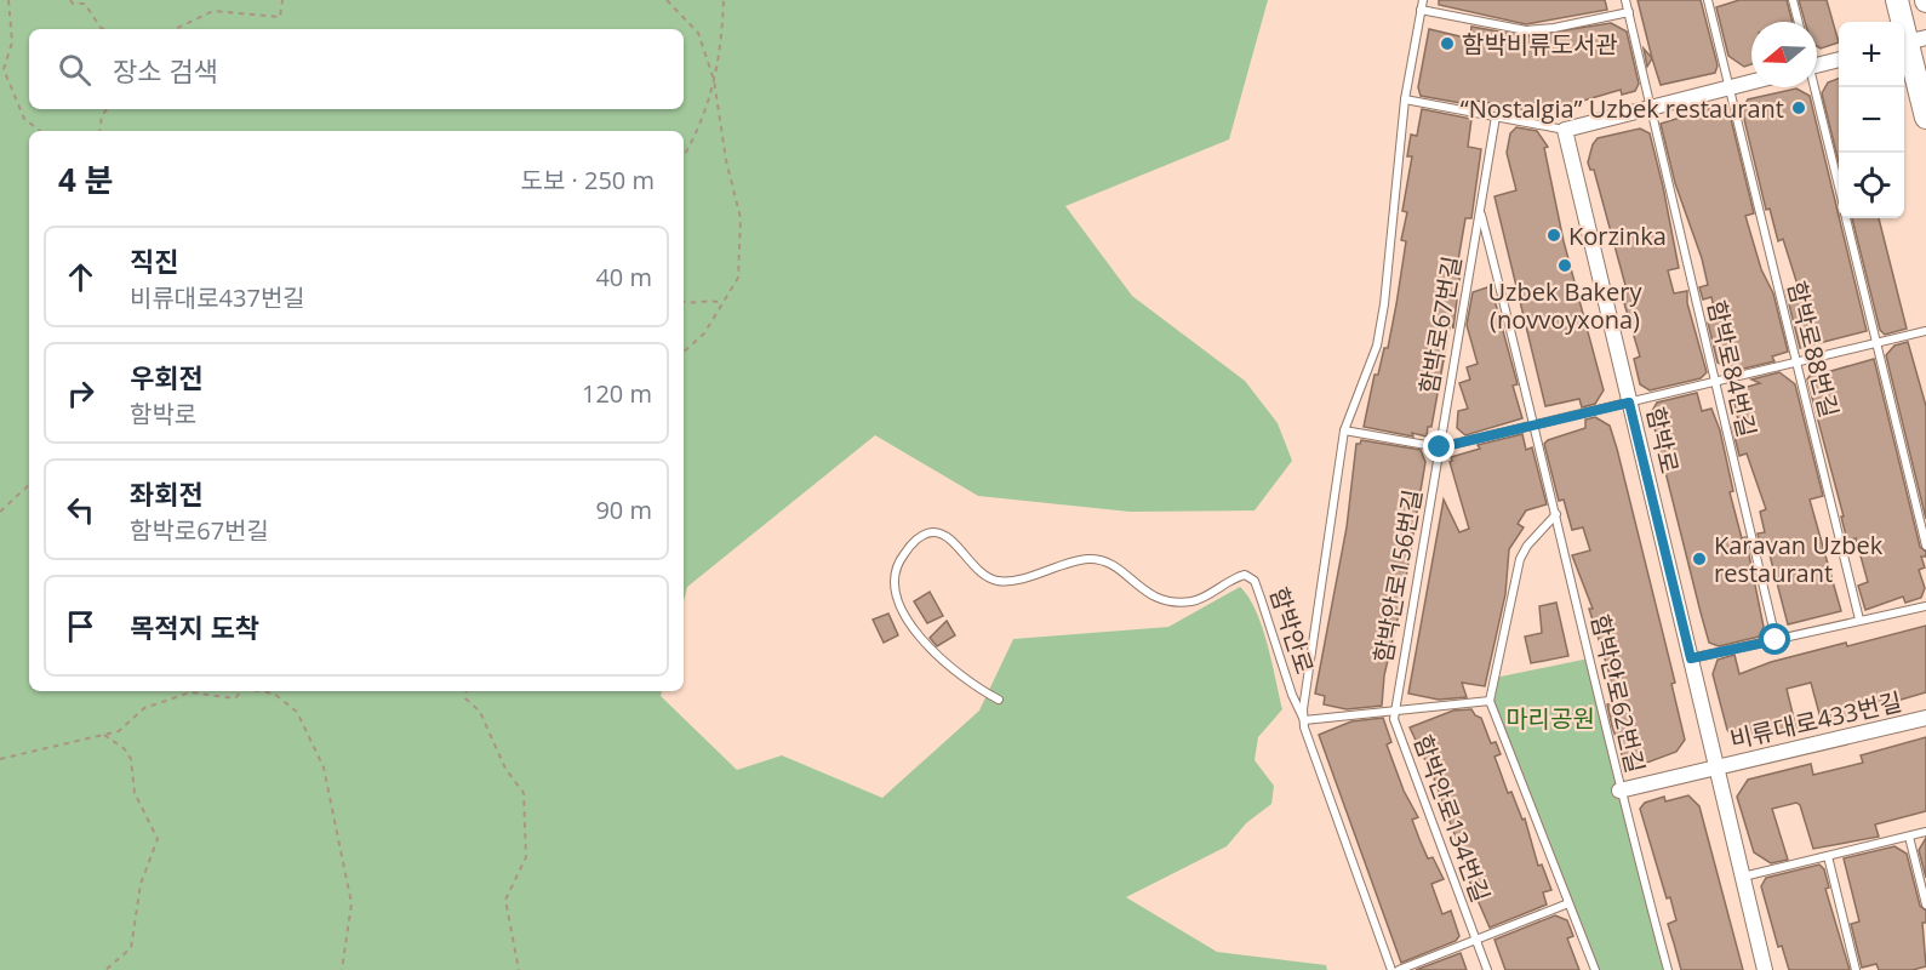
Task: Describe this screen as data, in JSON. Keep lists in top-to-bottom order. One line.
{"streets":{"street":["함박로","비류대로433번길"],"lane":["함박로67번길","함박로88번길","함박로84번길","함박안로156번길","함박안로","함박안로62번길","함박안로134번길"]},"crossings":[["함박로67번길","함박안로156번길"],["함박로67번길","함박안로62번길"],["함박로","비류대로433번길"],["함박안로156번길","함박안로134번길"],["함박안로62번길","비류대로433번길"]],"parks":["마리공원"],"places":["함박비류도서관","“Nostalgia” Uzbek restaurant","Korzinka","Uzbek Bakery (novvoyxona)","Karavan Uzbek restaurant"],"north":"left","page":{"map_buttons":["+","−"],"search":"장소 검색","heading":["4 분","도보 · 250 m"],"list":[["직진","비류대로437번길","40 m"],["우회전","함박로","120 m"],["좌회전","함박로67번길","90 m"],"목적지 도착"]}}
